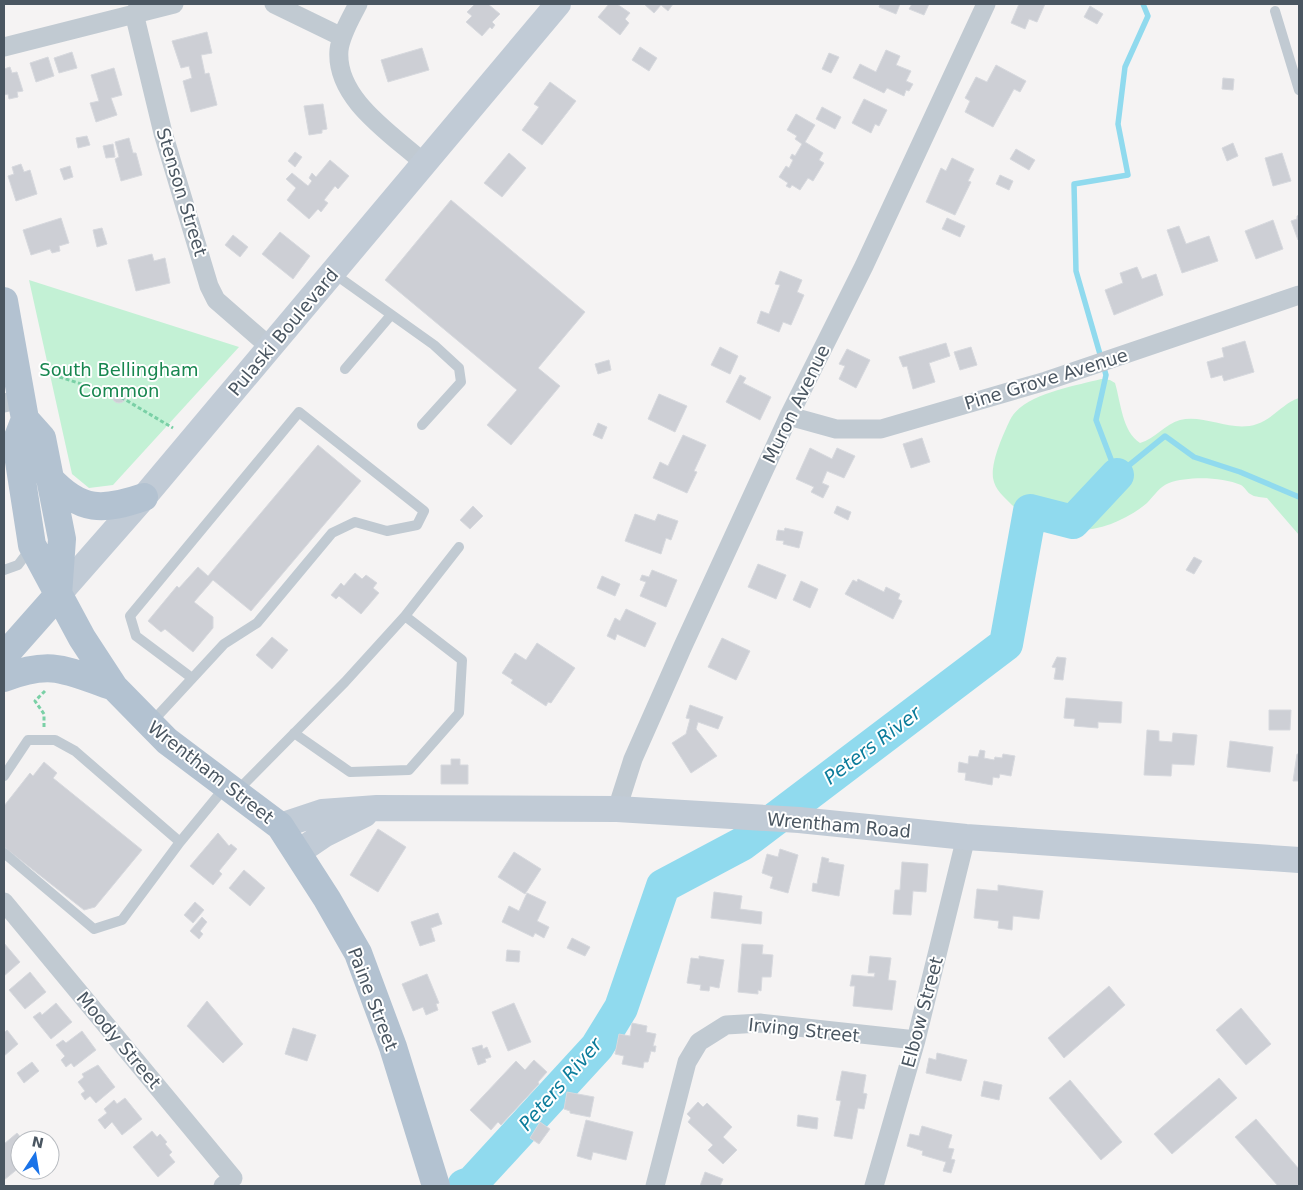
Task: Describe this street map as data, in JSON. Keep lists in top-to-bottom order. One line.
{"streets":{"main road":["Pulaski Boulevard","Wrentham Street","Wrentham Road","Paine Street"],"street":["Stenson Street","Pine Grove Avenue","Muron Avenue","Elbow Street","Irving Street","Moody Street"]},"crossings":[["Stenson Street","Pulaski Boulevard"],["Pulaski Boulevard","Wrentham Street"],["Pine Grove Avenue","Muron Avenue"],["Muron Avenue","Wrentham Road"],["Wrentham Street","Wrentham Road"],["Wrentham Street","Paine Street"],["Wrentham Road","Paine Street"],["Wrentham Road","Elbow Street"],["Elbow Street","Irving Street"]],"water":["Peters River"],"parks":["South Bellingham Common"],"north":"top"}
